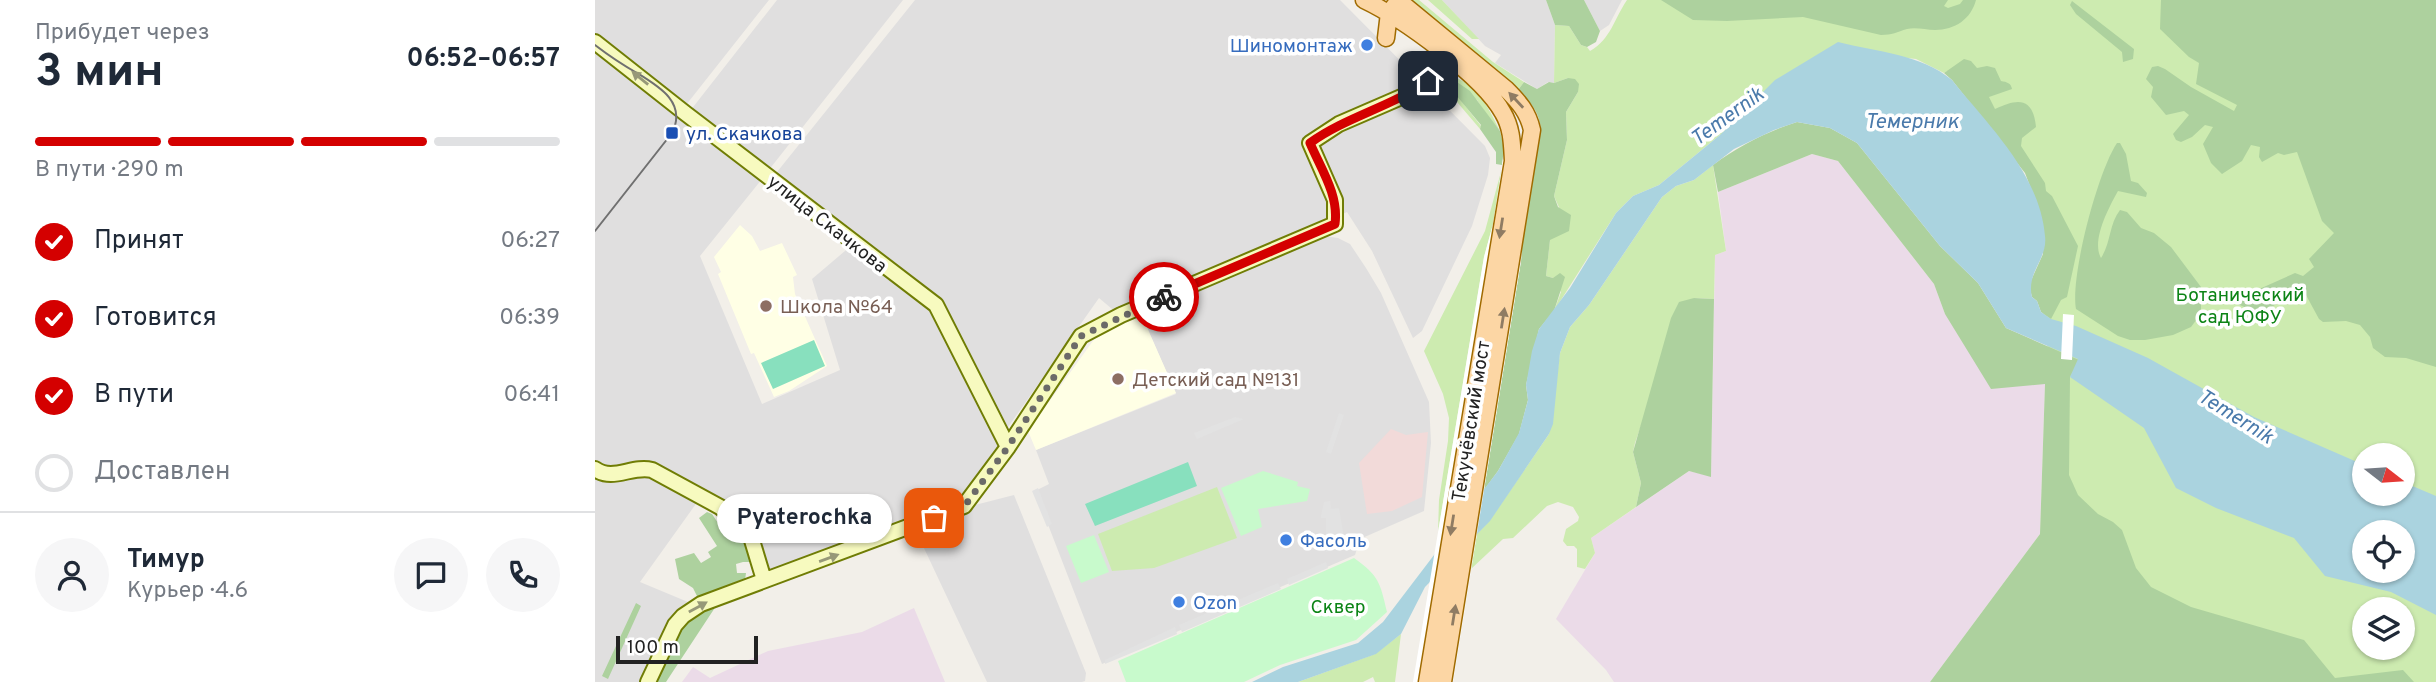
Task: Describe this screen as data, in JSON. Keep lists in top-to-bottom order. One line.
{"streets":{"main road":["Текучёвский мост"],"street":["улица Скачкова"]},"one_way":["улица Скачкова"],"water":["Temernik","Темерник"],"parks":["Ботанический сад ЮФУ","Сквер"],"places":{"other":["Шиномонтаж","Школа №64","Детский сад №131","Pyaterochka","Фасоль","Ozon"],"transit":["ул. Скачкова"]},"scale_bar":"100 m","north":"right","page":{"heading":["3 мин","Прибудет через","06:52–06:57"],"panel":["Тимур","Курьер · 4.6"],"bar":"В пути · 290 m","list":[["Принят","06:27"],["Готовится","06:39"],["В пути","06:41"],"Доставлен"],"bubble":"Pyaterochka","scale":"100 m"}}
